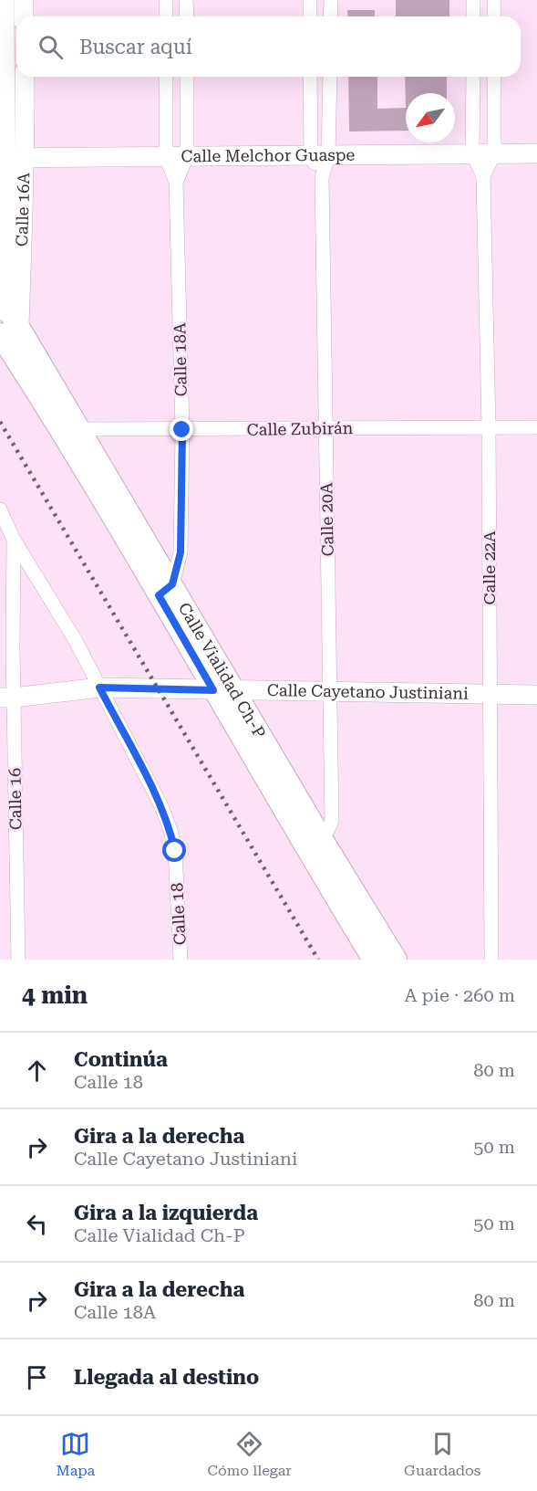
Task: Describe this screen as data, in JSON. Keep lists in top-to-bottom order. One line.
{"streets":{"main road":["Calle Melchor Guaspe","Calle 16A","Calle Vialidad Ch-P","Calle Cayetano Justiniani"],"street":["Calle 18A","Calle Zubirán","Calle 20A","Calle 22A","Calle 16","Calle 18"]},"crossings":[["Calle Melchor Guaspe","Calle 16A"],["Calle Melchor Guaspe","Calle 18A"],["Calle Melchor Guaspe","Calle 20A"],["Calle Melchor Guaspe","Calle 22A"],["Calle 16A","Calle Vialidad Ch-P"],["Calle 18A","Calle Zubirán"],["Calle 18A","Calle Vialidad Ch-P"],["Calle Zubirán","Calle 20A"],["Calle Zubirán","Calle 22A"],["Calle Zubirán","Calle Vialidad Ch-P"],["Calle 20A","Calle Vialidad Ch-P"],["Calle 20A","Calle Cayetano Justiniani"],["Calle 22A","Calle Cayetano Justiniani"],["Calle Vialidad Ch-P","Calle Cayetano Justiniani"],["Calle Cayetano Justiniani","Calle 16"],["Calle Cayetano Justiniani","Calle 18"],["Calle 16","Calle 18"]],"north":"bottom left","page":{"search":"Buscar aquí","heading":["4 min","A pie · 260 m"],"list":[["Continúa","Calle 18","80 m"],["Gira a la derecha","Calle Cayetano Justiniani","50 m"],["Gira a la izquierda","Calle Vialidad Ch-P","50 m"],["Gira a la derecha","Calle 18A","80 m"],"Llegada al destino"],"nav":["Mapa","Cómo llegar","Guardados"]}}
